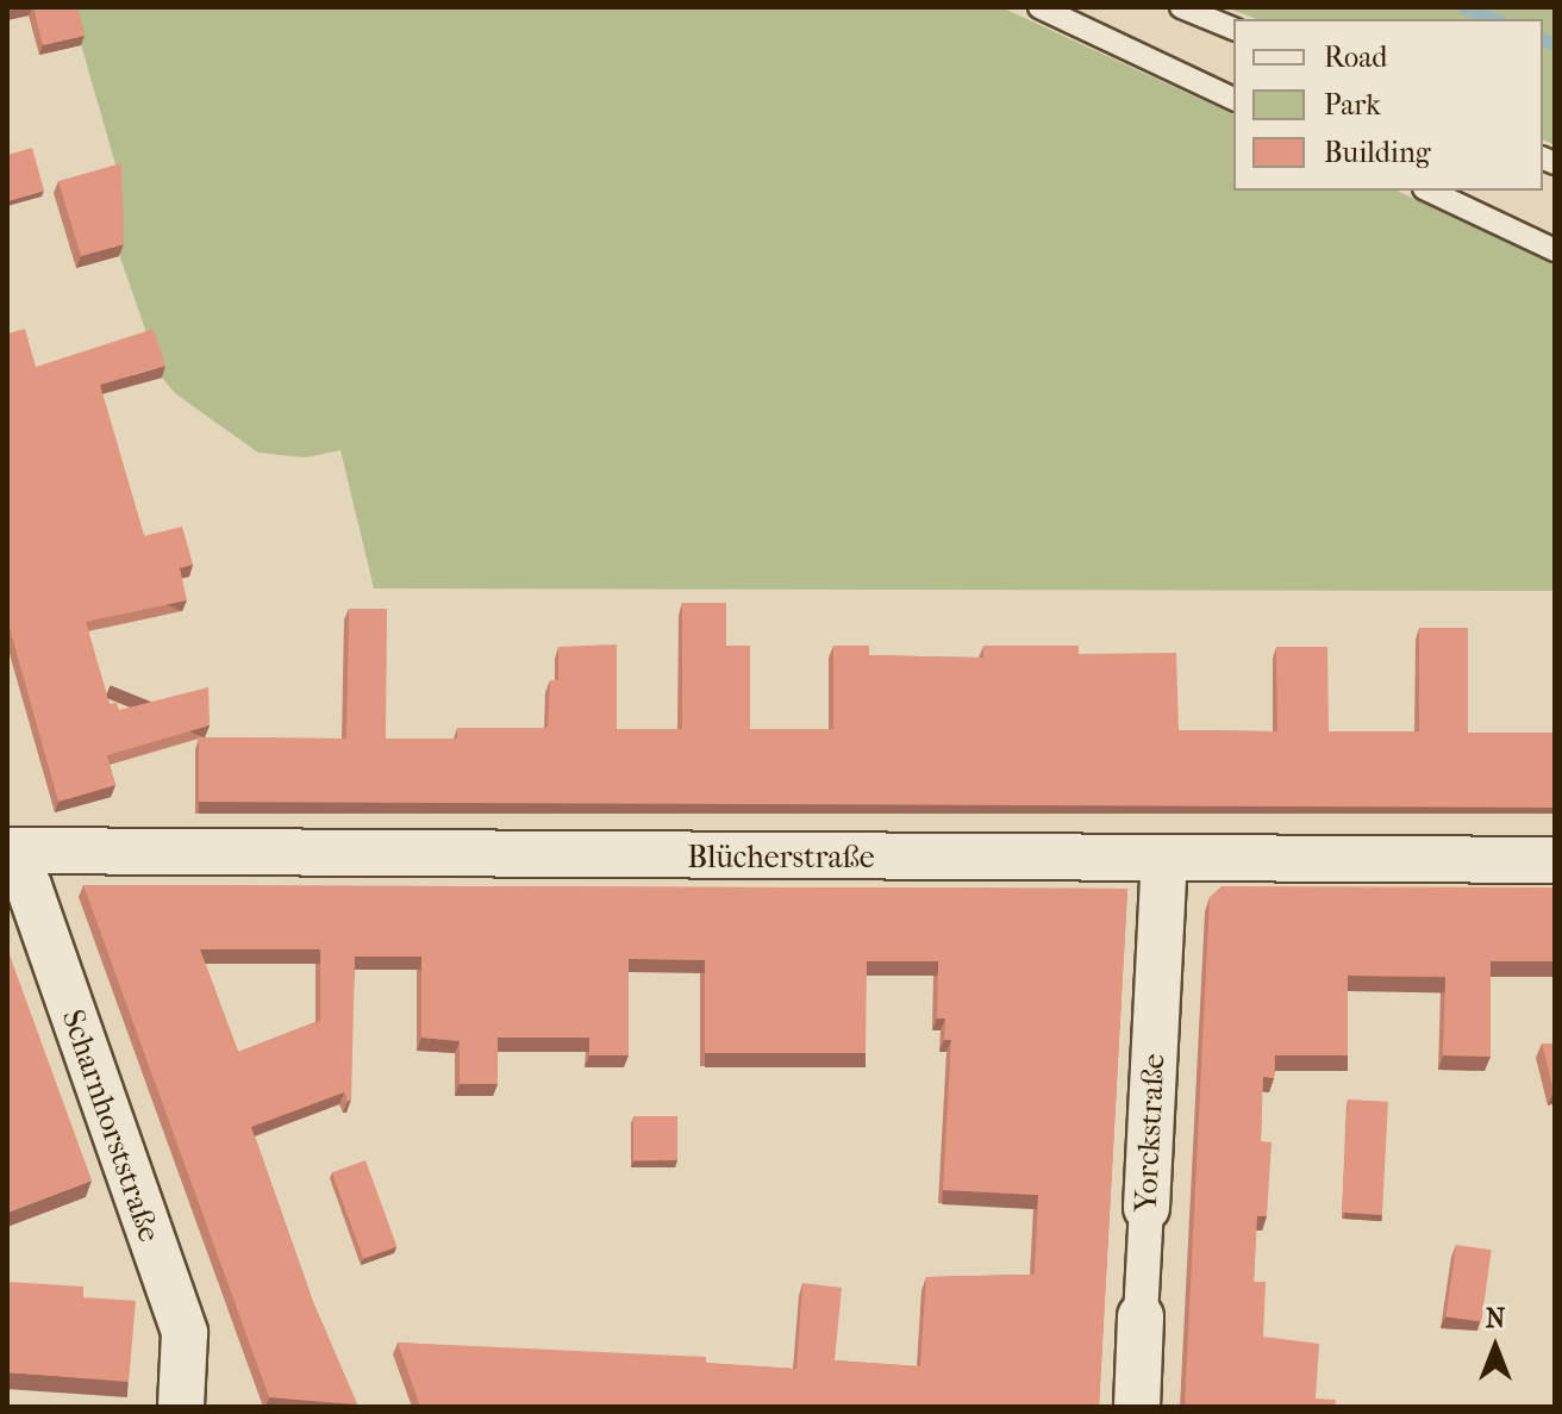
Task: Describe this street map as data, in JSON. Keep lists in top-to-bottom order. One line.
{"streets":{"street":["Blücherstraße","Scharnhorststraße","Yorckstraße"]},"crossings":[["Blücherstraße","Scharnhorststraße"],["Blücherstraße","Yorckstraße"]],"legend":["Road","Park","Building"],"north":"top"}
